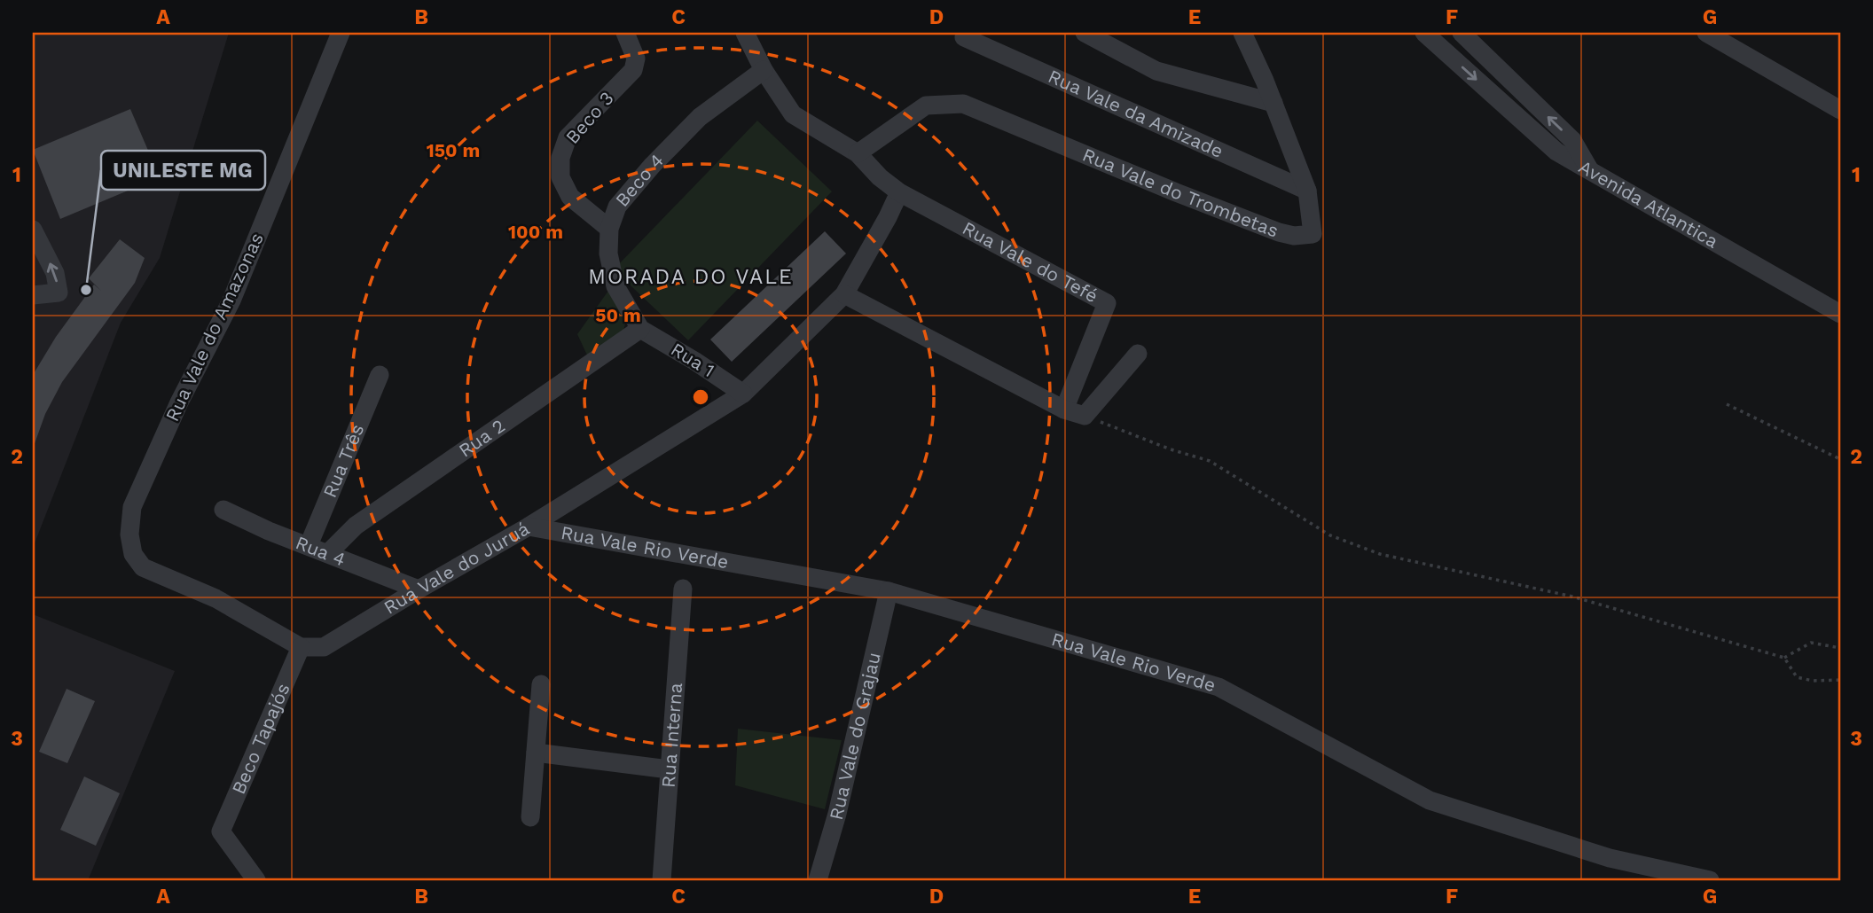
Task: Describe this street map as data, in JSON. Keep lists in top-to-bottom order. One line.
{"streets":{"street":["Rua Vale da Amizade","Beco 3","Beco 4","Rua Vale do Trombetas","Avenida Atlantica","Rua Vale do Tefé","Rua Vale do Amazonas","Rua 1","Rua 2","Rua Três","Rua Vale Rio Verde","Rua 4","Rua Vale do Juruá","Rua Interna","Rua Vale do Grajau","Beco Tapajós"]},"crossings":[["Rua Vale da Amizade","Rua Vale do Trombetas"],["Beco 3","Beco 4"],["Beco 4","Rua Vale do Tefé"],["Beco 4","Rua 1"],["Beco 4","Rua 2"],["Rua Vale do Trombetas","Rua Vale do Tefé"],["Rua Vale do Tefé","Rua Vale do Juruá"],["Rua Vale do Amazonas","Rua Vale do Juruá"],["Rua Vale do Amazonas","Beco Tapajós"],["Rua 1","Rua 2"],["Rua 1","Rua Vale do Juruá"],["Rua 2","Rua 4"],["Rua Três","Rua 4"],["Rua Vale Rio Verde","Rua Vale do Juruá"],["Rua Vale Rio Verde","Rua Vale do Grajau"],["Rua 4","Rua Vale do Juruá"],["Rua Vale do Juruá","Beco Tapajós"]],"districts":["MORADA DO VALE"],"places":["UNILESTE MG"],"grid":{"columns":["A","B","C","D","E","F","G"],"rows":["1","2","3"]},"rings":["150 m","100 m","50 m"]}
